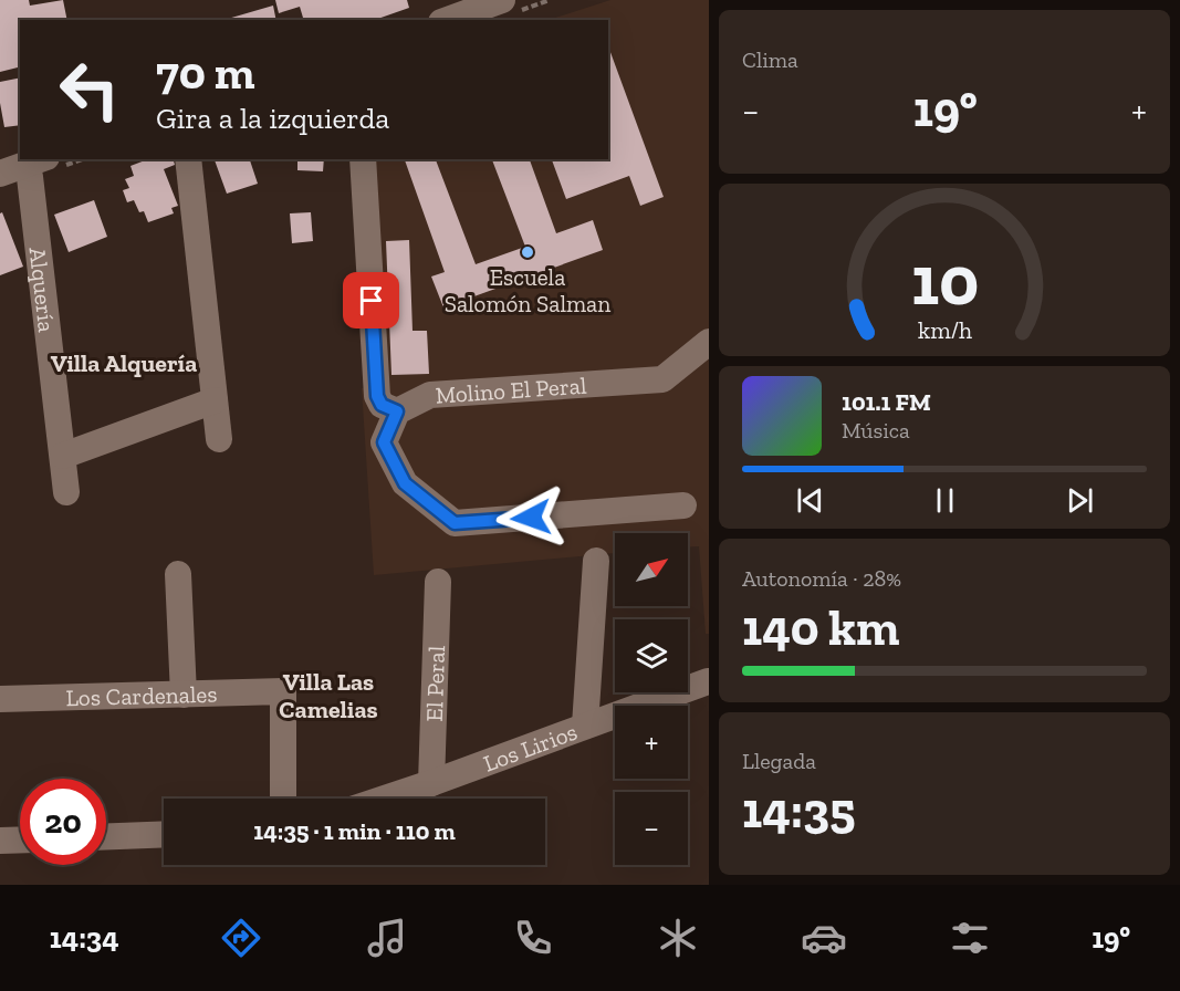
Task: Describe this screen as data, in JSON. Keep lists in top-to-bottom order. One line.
{"streets":{"street":["Alquería","Molino El Peral","El Peral","Los Cardenales","Los Lirios"]},"crossings":[["El Peral","Los Lirios"]],"districts":["Villa Alquería","Villa Las Camelias"],"places":["Escuela Salomón Salman"],"north":"top right","page":{"tile":["Clima",["Autonomía · 28%","140 km"],["Llegada","14:35"]],"turn":["70 m","Gira a la izquierda"],"heat":["−","19°","+"],"song":["101.1 FM","Música"],"map_buttons":["+","−"],"limit":"20","trip":"14:35 · 1 min · 110 m","tabs":["14:34","19°"],"gauge":["10","km/h"]}}
